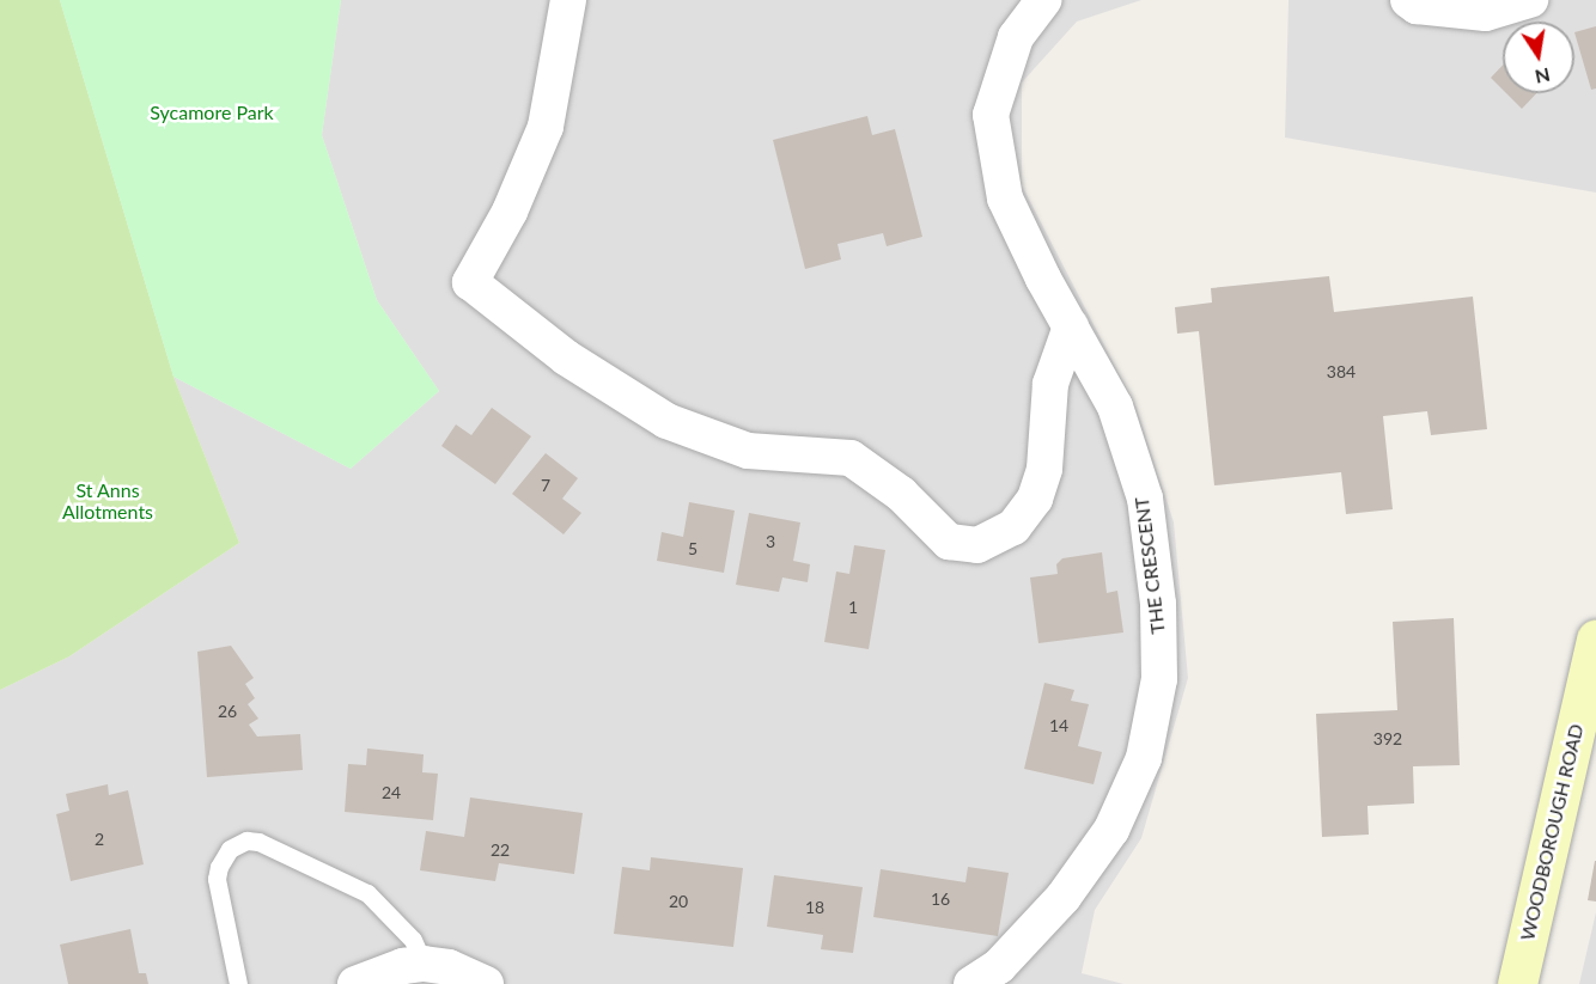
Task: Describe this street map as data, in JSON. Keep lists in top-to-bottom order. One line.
{"streets":{"main road":["WOODBOROUGH ROAD"],"street":["THE CRESCENT"]},"parks":["Sycamore Park","St Anns Allotments"],"house_numbers":["384","7","3","5","1","26","14","392","24","2","22","16","20","18"],"north":"bottom"}
